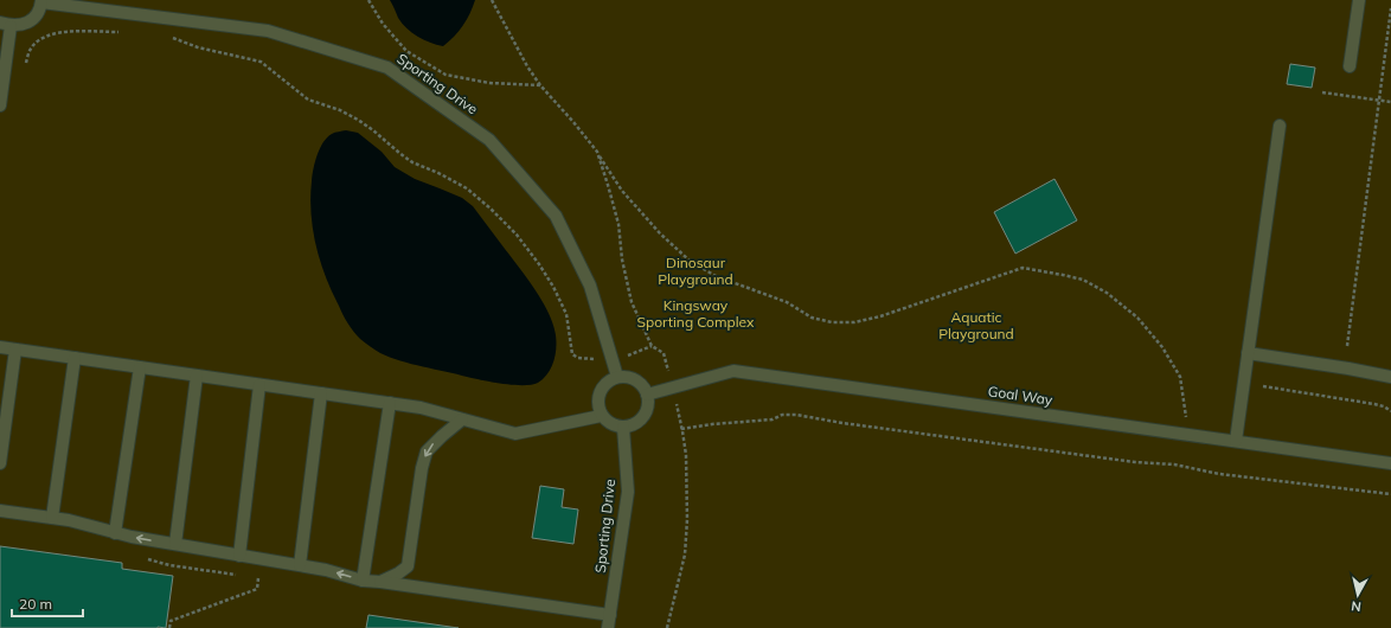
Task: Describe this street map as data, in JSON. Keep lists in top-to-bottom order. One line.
{"streets":{"lane":["Sporting Drive","Goal Way"]},"crossings":[["Sporting Drive","Goal Way"]],"parks":["Dinosaur Playground","Kingsway Sporting Complex","Aquatic Playground"],"scale_bar":"20 m","north":"bottom"}
